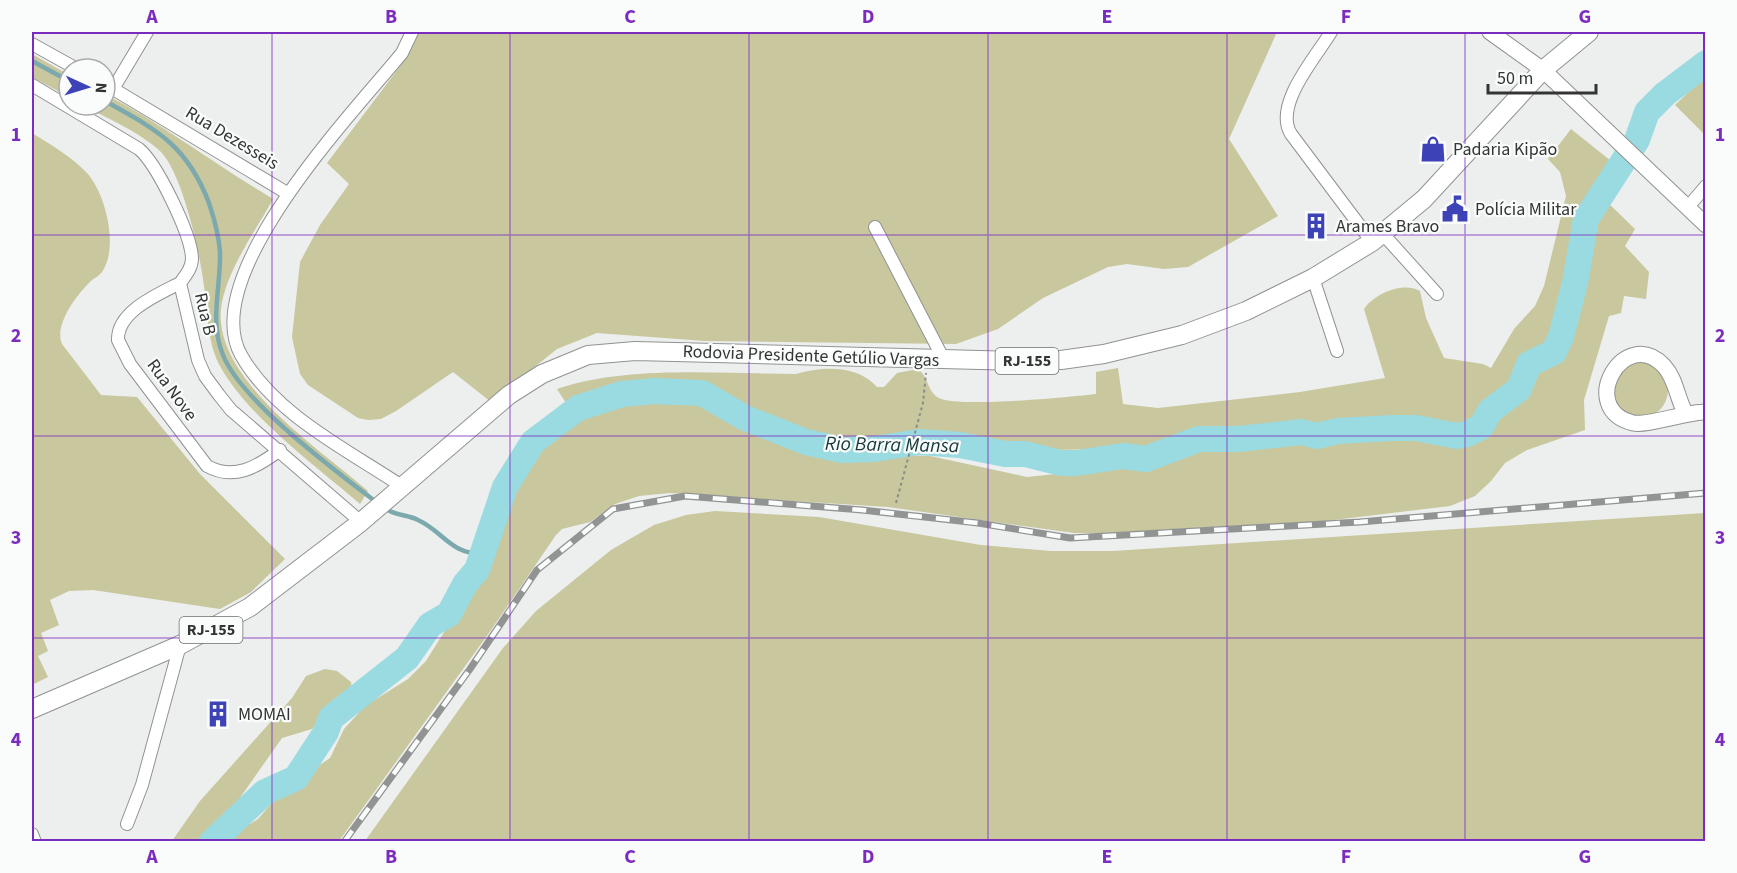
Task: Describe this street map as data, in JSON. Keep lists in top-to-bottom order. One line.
{"streets":{"main road":["Rodovia Presidente Getúlio Vargas","RJ-155"],"street":["Rua Dezesseis","Rua B","Rua Nove"]},"crossings":[["Rua Dezesseis","Rodovia Presidente Getúlio Vargas"],["Rua B","Rodovia Presidente Getúlio Vargas"],["Rua B","Rua Nove"]],"water":["Rio Barra Mansa"],"places":{"shop":["Padaria Kipão"],"public building":["Polícia Militar"],"building":["Arames Bravo","MOMAI"]},"scale_bar":"50 m","north":"right","grid":{"columns":["A","B","C","D","E","F","G"],"rows":["1","2","3","4"]}}
